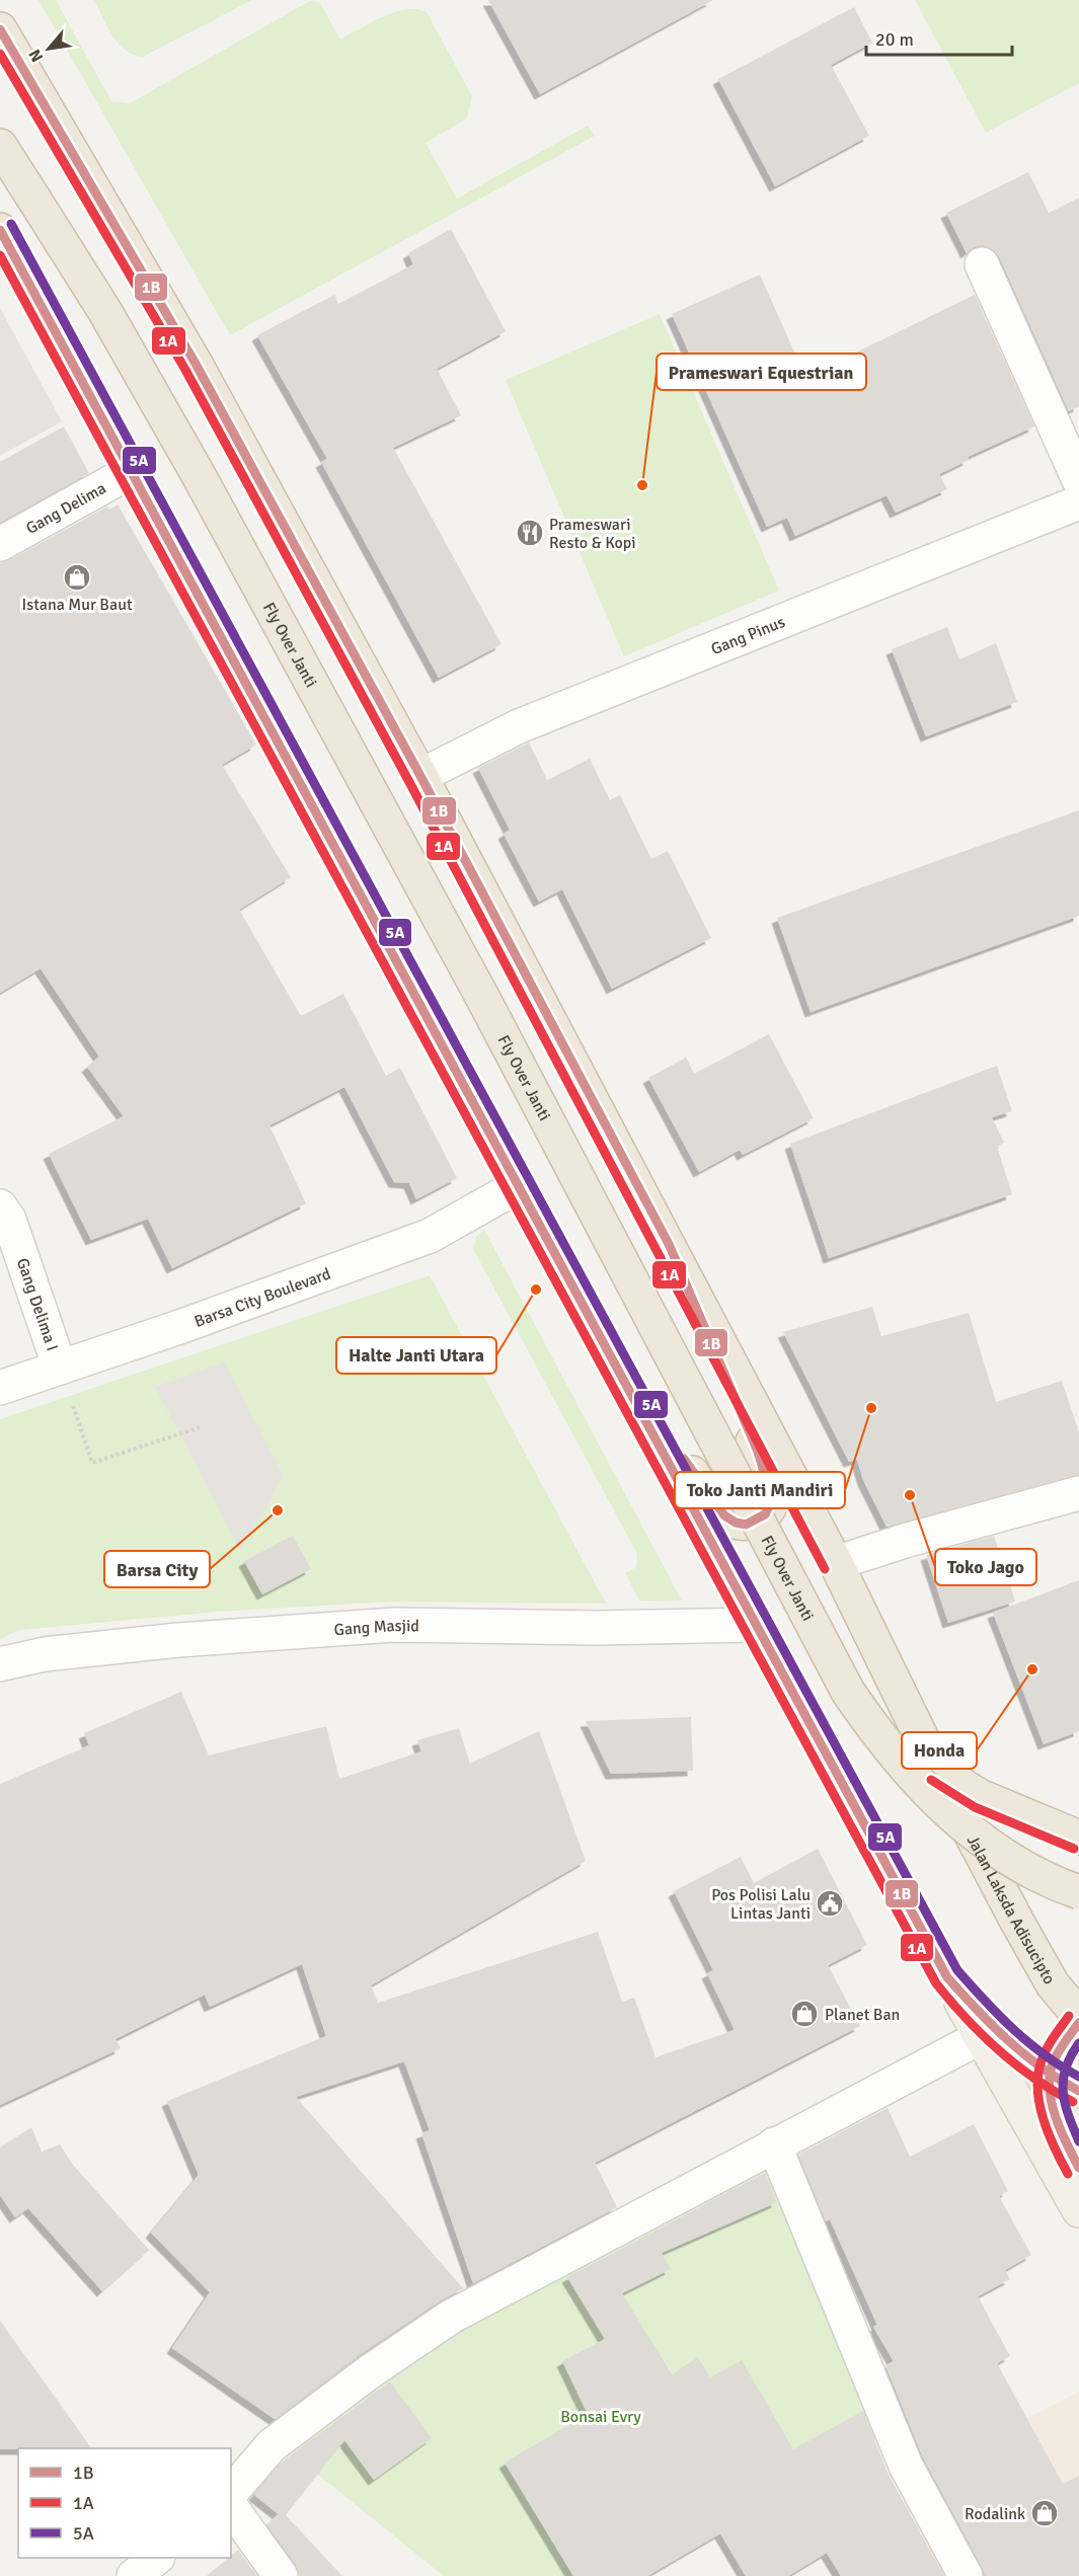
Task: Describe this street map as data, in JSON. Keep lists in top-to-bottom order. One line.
{"streets":{"highway":["Fly Over Janti","Jalan Laksda Adisucipto"],"street":["Gang Delima","Gang Pinus","Barsa City Boulevard","Gang Delima I","Gang Masjid"]},"crossings":[["Gang Pinus","Jalan Laksda Adisucipto"],["Barsa City Boulevard","Gang Delima I"]],"parks":["Bonsai Evry"],"places":{"other":["Prameswari Equestrian","Halte Janti Utara","Toko Janti Mandiri","Toko Jago","Barsa City","Honda"],"restaurant":["Prameswari Resto & Kopi"],"shop":["Istana Mur Baut","Planet Ban","Rodalink"],"public building":["Pos Polisi Lalu Lintas Janti"]},"lines":["transit line 1B","transit line 1A","transit line 5A"],"legend":["1B","1A","5A"],"scale_bar":"20 m","north":"bottom left"}
